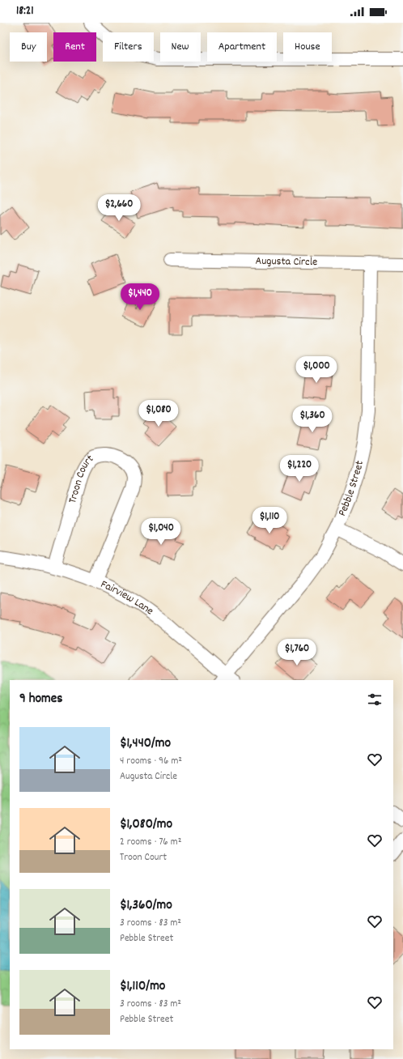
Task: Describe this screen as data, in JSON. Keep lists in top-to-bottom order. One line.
{"streets":{"street":["Augusta Circle","Troon Court","Pebble Street","Fairview Lane"]},"crossings":[["Augusta Circle","Pebble Street"],["Troon Court","Fairview Lane"],["Pebble Street","Fairview Lane"]],"page":{"status":"18:21","chip":["Buy","Rent","Filters","New","Apartment","House"],"price":["$2,660","$1,440","$1,000","$1,080","$1,360","$1,220","$1,110","$1,040","$1,760"],"heading":"9 homes","list":[{"name":"$1,440/mo","note":"4 rooms · 96 m² · Augusta Circle"},{"name":"$1,080/mo","note":"2 rooms · 76 m² · Troon Court"},{"name":"$1,360/mo","note":"3 rooms · 83 m² · Pebble Street"},{"name":"$1,110/mo","note":"3 rooms · 83 m² · Pebble Street"}]}}
